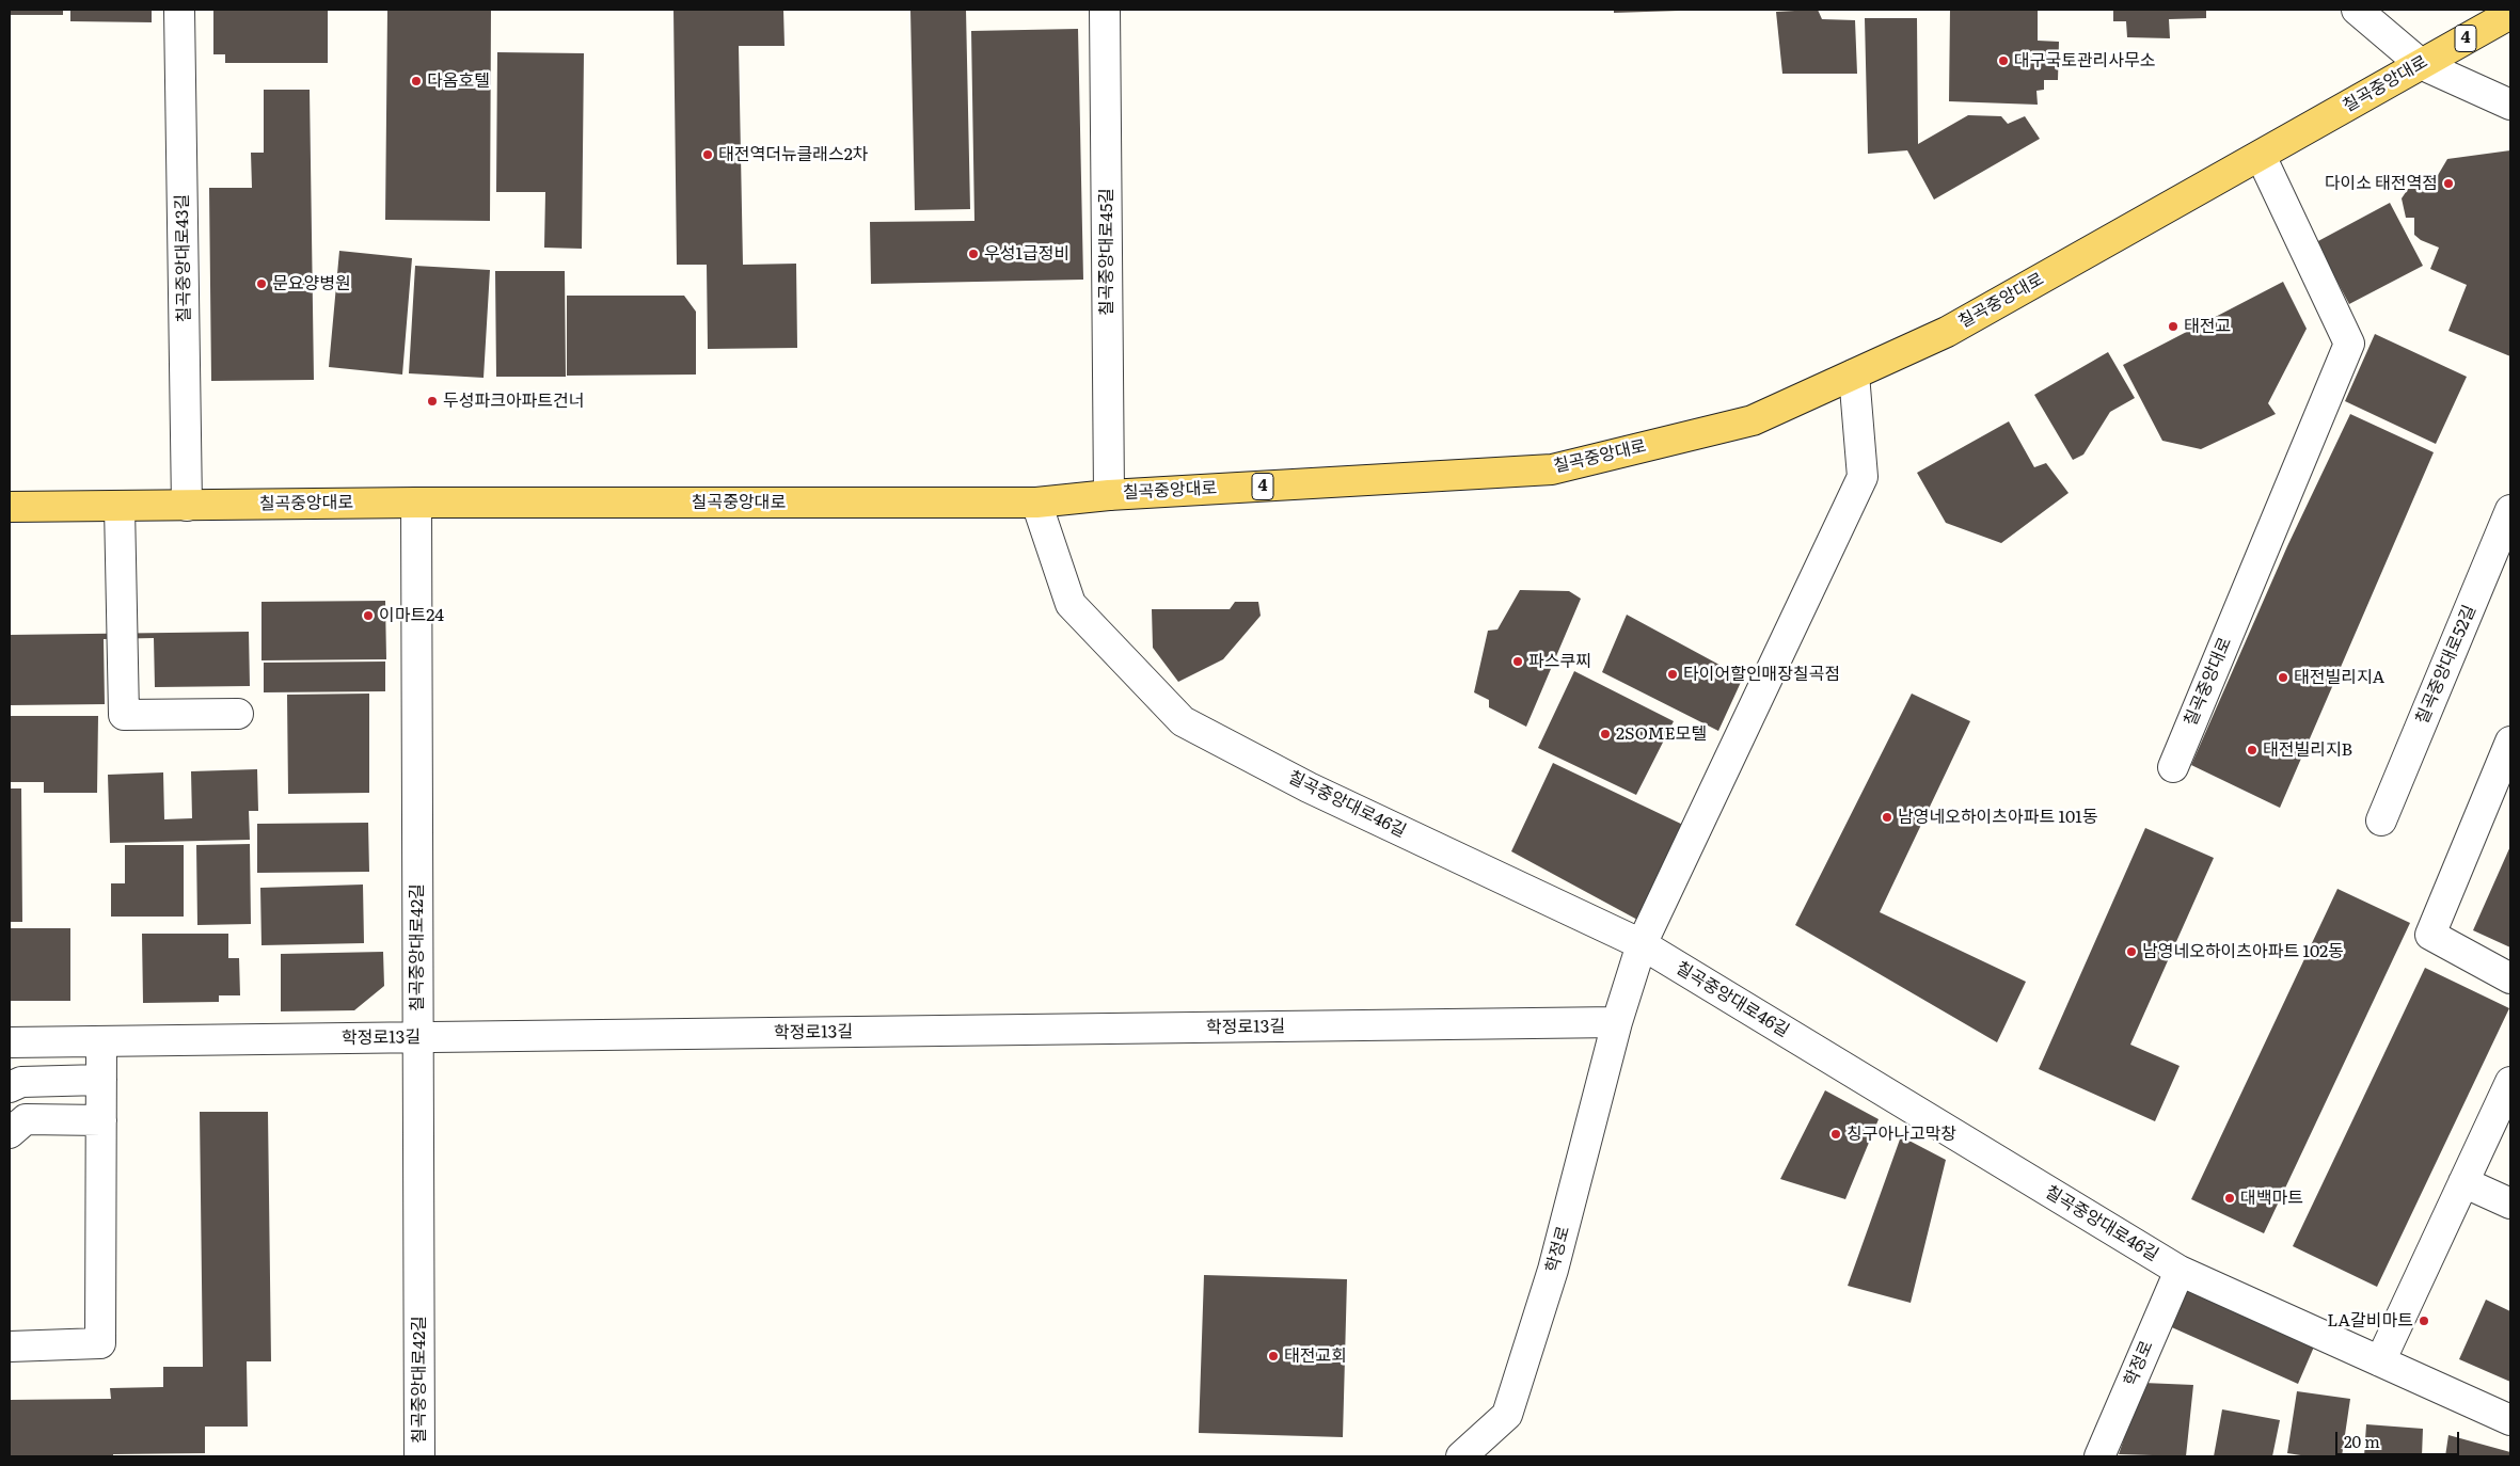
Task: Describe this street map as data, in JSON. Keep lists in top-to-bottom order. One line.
{"streets":{"main road":["4","칠곡중앙대로"],"street":["칠곡중앙대로45길","칠곡중앙대로43길","칠곡중앙대로52길","칠곡중앙대로46길","칠곡중앙대로42길","학정로13길","학정로"]},"crossings":[["칠곡중앙대로","칠곡중앙대로45길"],["칠곡중앙대로","칠곡중앙대로43길"],["칠곡중앙대로","칠곡중앙대로46길"],["칠곡중앙대로","칠곡중앙대로42길"],["칠곡중앙대로","학정로"],["칠곡중앙대로46길","학정로"],["칠곡중앙대로42길","학정로13길"],["학정로13길","학정로"]],"places":["대구국토관리사무소","다옴호텔","태전역더뉴클래스2차","다이소 태전역점","우성1급정비","문요양병원","태전교","두성파크아파트건너","이마트24","파스쿠찌","타이어할인매장칠곡점","태전빌리지A","2SOME모텔","태전빌리지B","남영네오하이츠아파트 101동","남영네오하이츠아파트 102동","칭구아나고막창","대백마트","LA갈비마트","태전교회"],"scale_bar":"20 m"}
